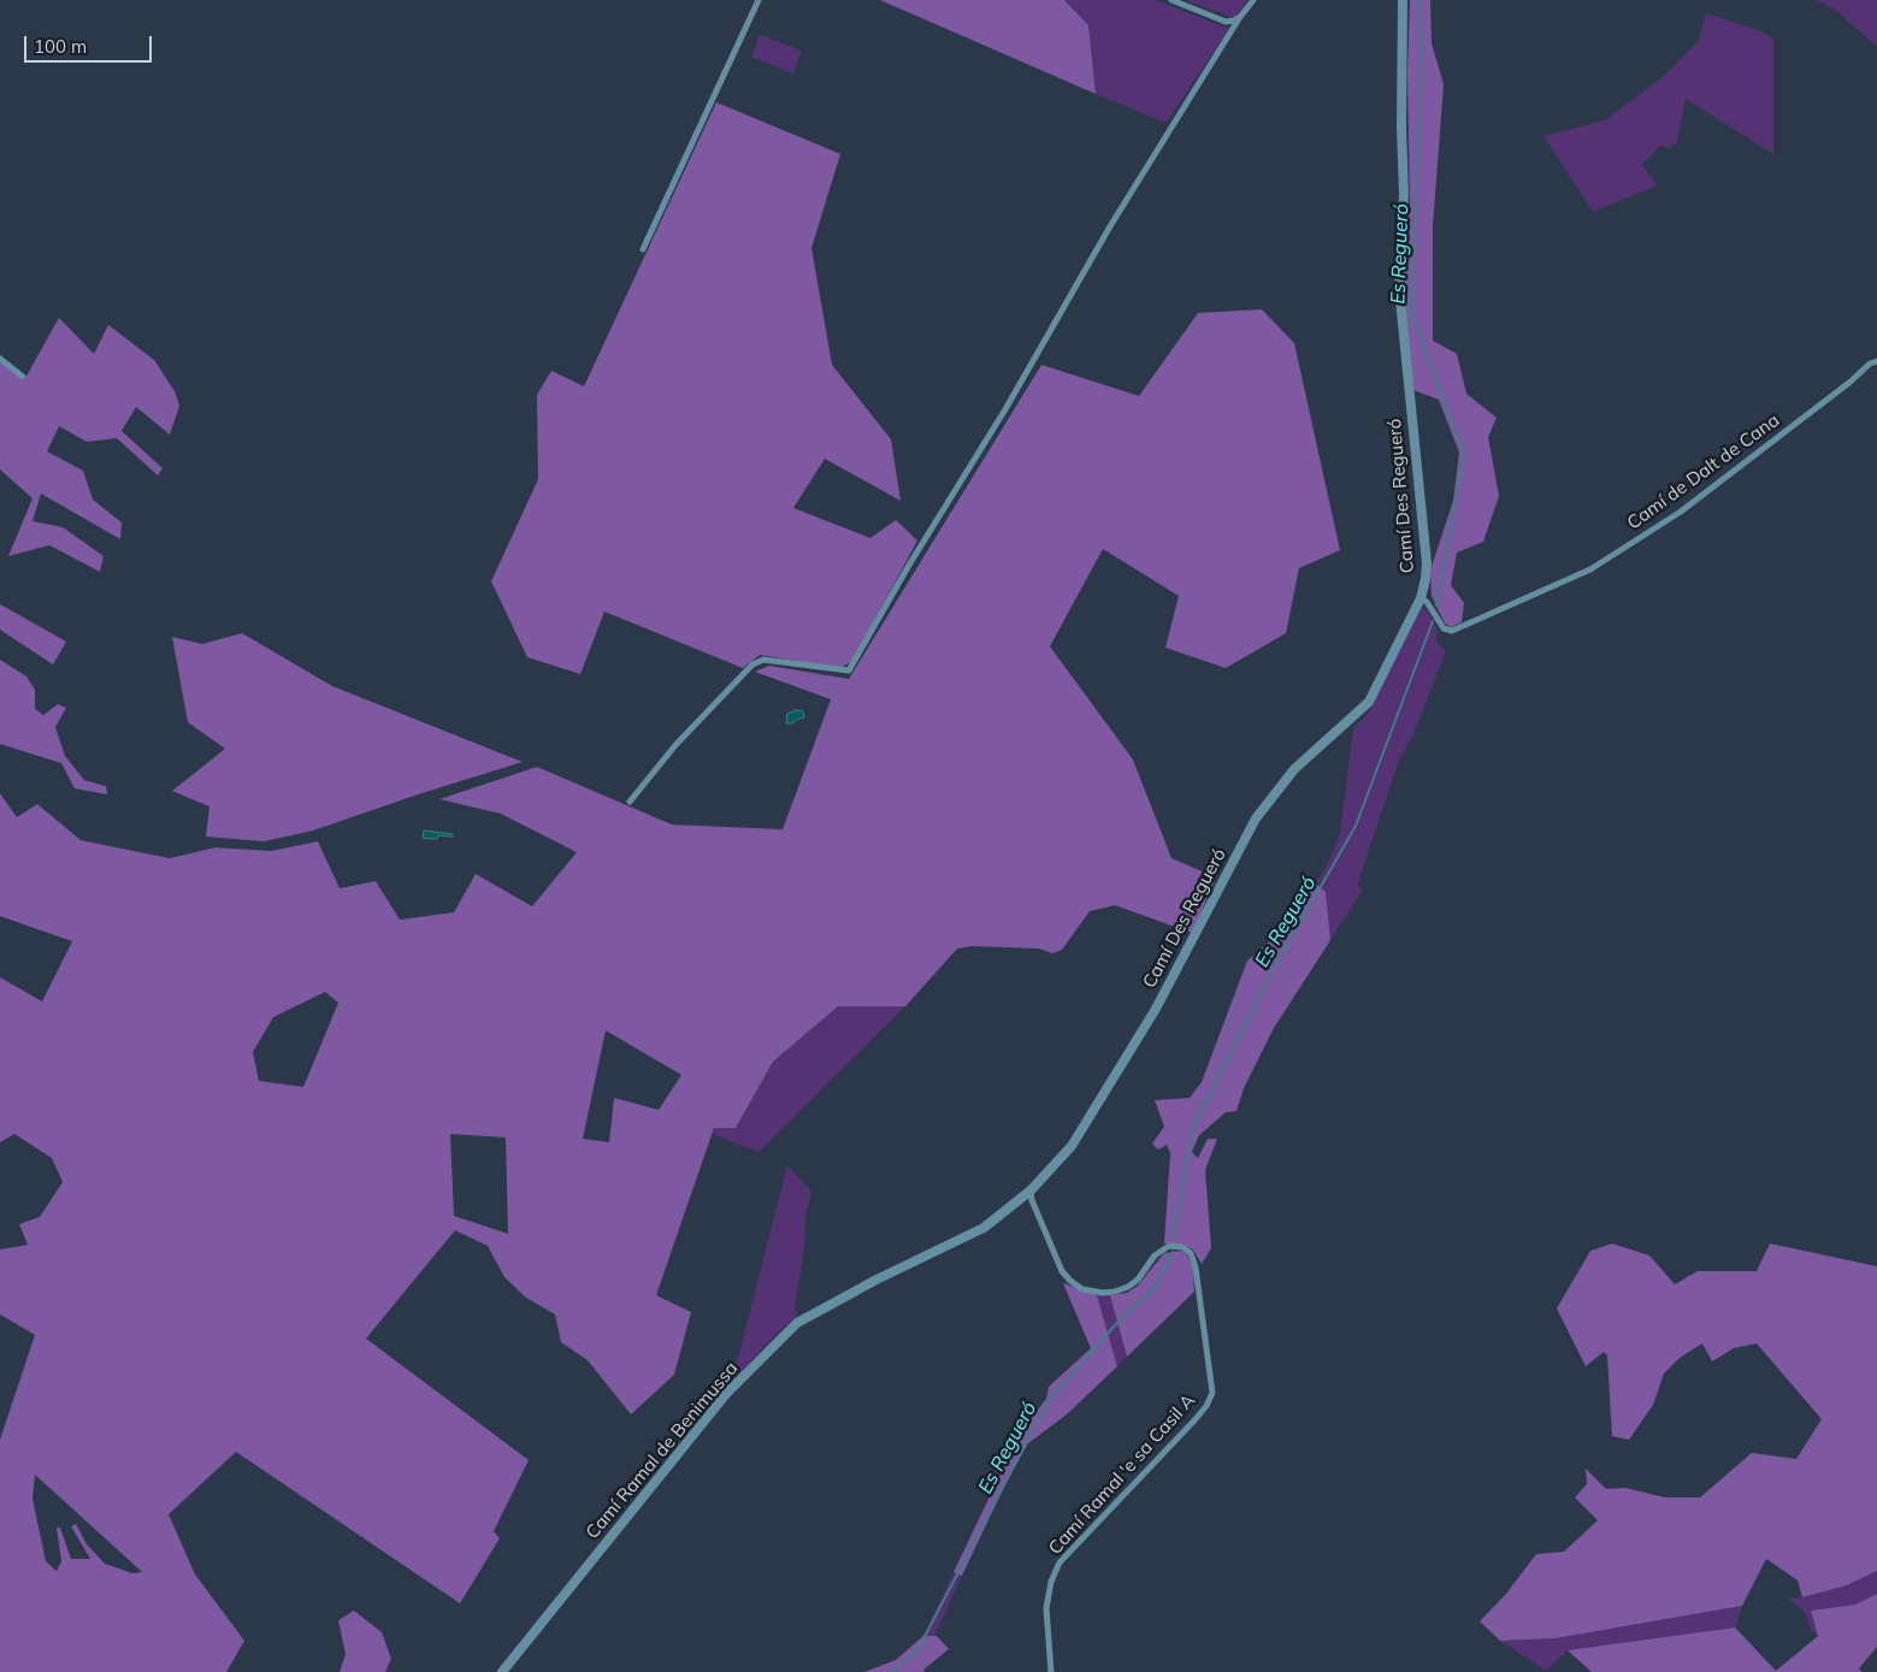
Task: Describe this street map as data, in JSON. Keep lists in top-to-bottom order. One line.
{"streets":{"street":["Camí de Dalt de Cana","Camí Des Regueró","Camí Ramal de Benimussa","Camí Ramal 'e sa Casil A"]},"crossings":[["Camí de Dalt de Cana","Camí Des Regueró"],["Camí Des Regueró","Camí Ramal de Benimussa"],["Camí Des Regueró","Camí Ramal 'e sa Casil A"],["Camí Ramal de Benimussa","Camí Ramal 'e sa Casil A"]],"water":["Es Regueró"],"scale_bar":"100 m"}
